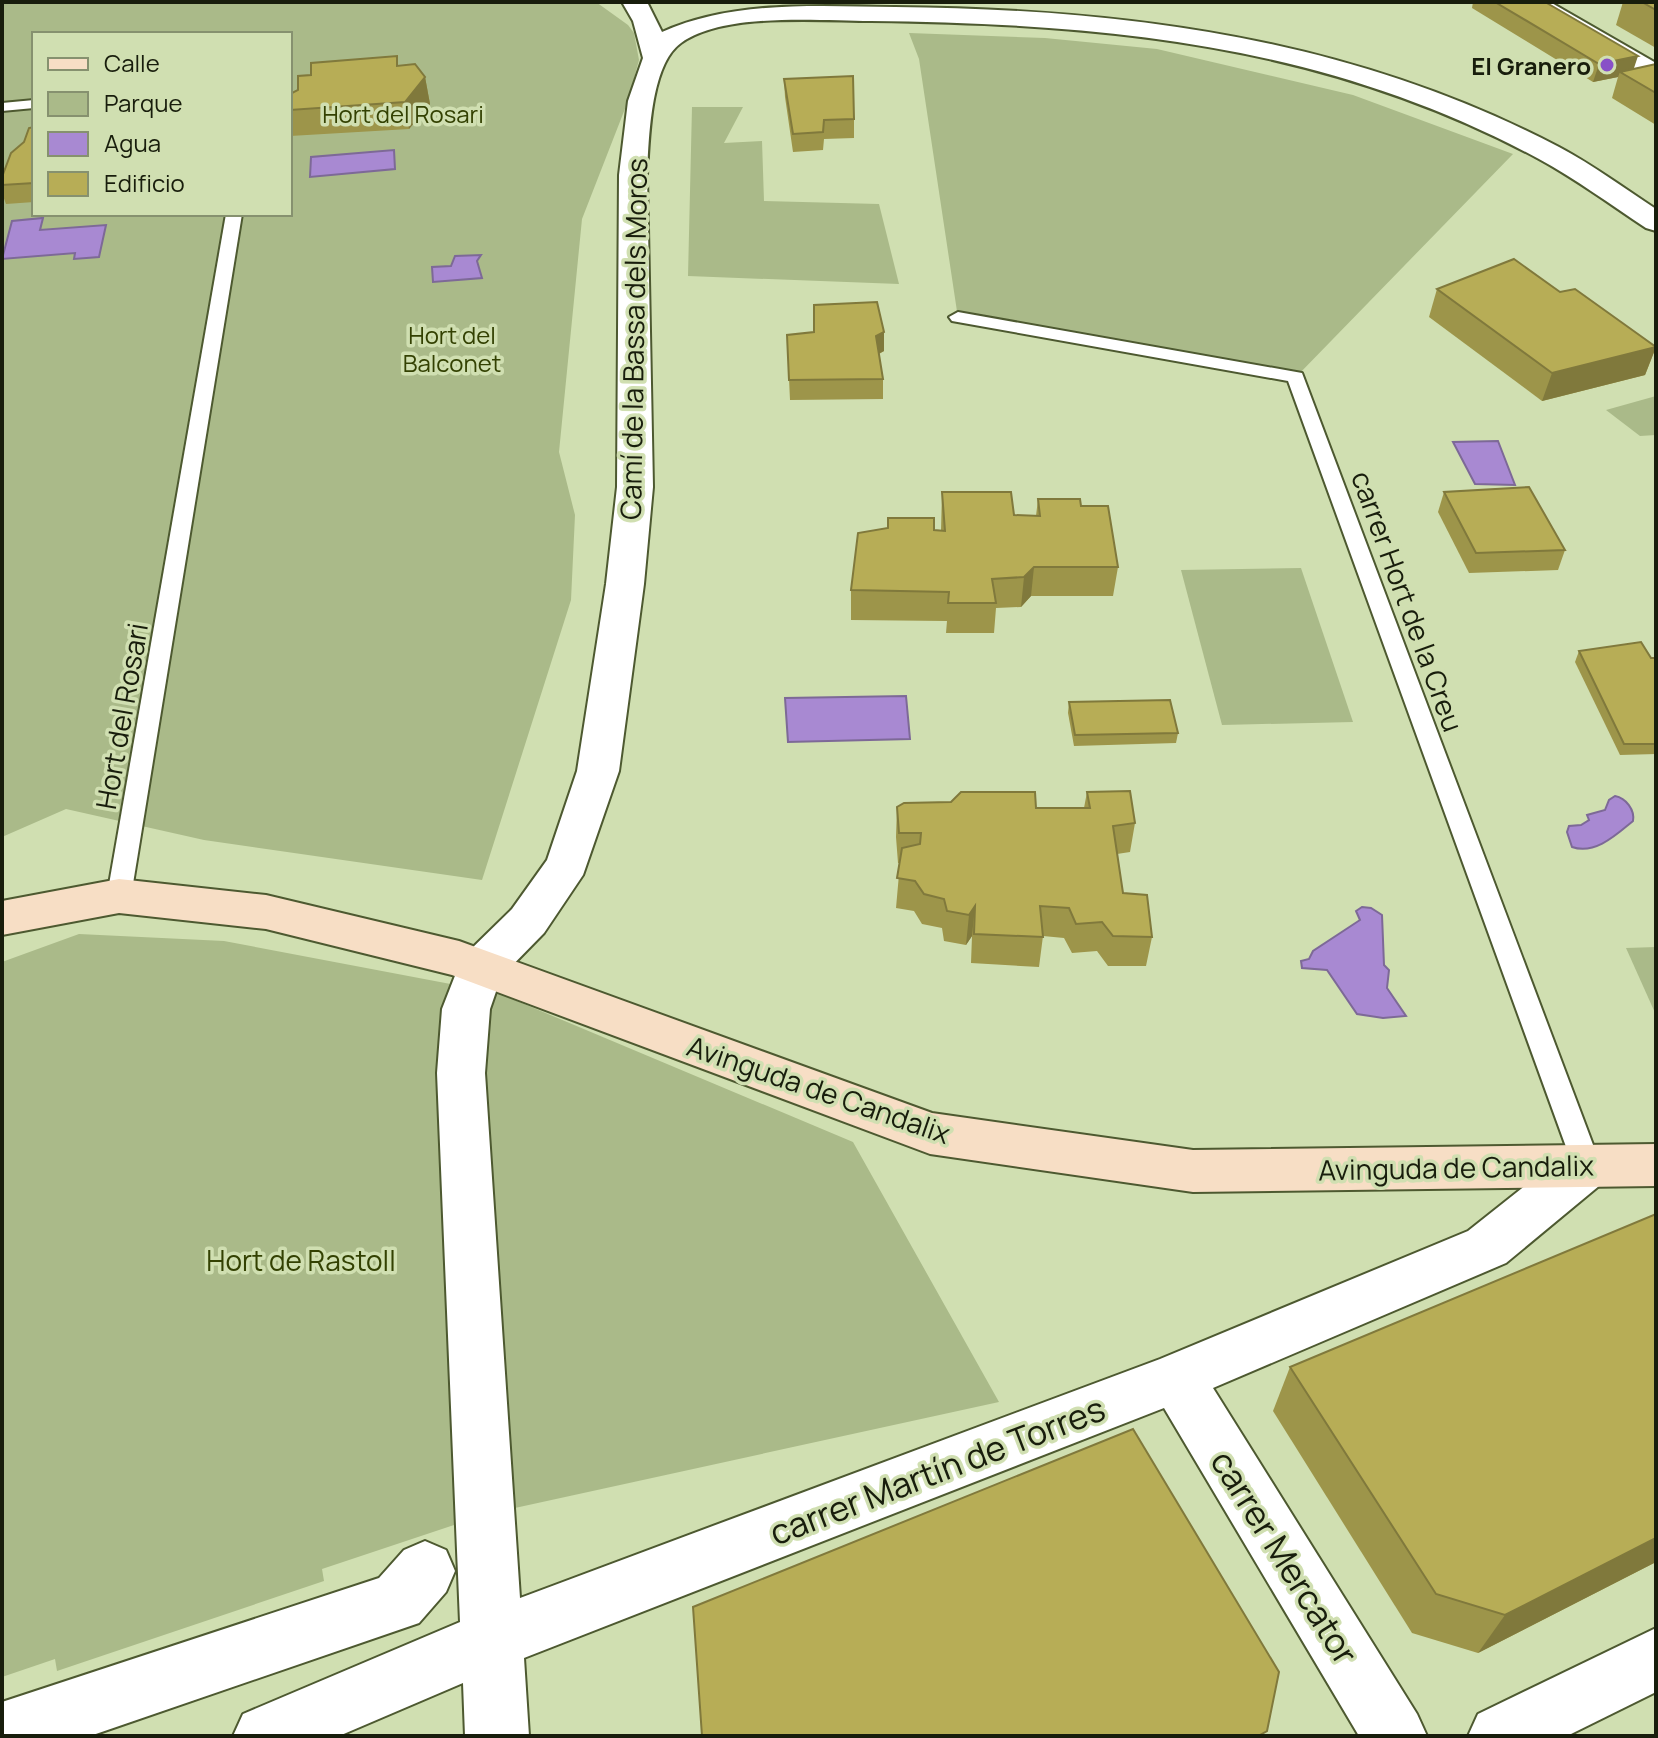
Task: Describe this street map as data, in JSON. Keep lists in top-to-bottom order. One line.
{"streets":{"main road":["Avinguda de Candalix"],"street":["Camí de la Bassa dels Moros","carrer Martín de Torres","carrer Mercator"],"lane":["carrer Hort de la Creu","Hort del Rosari"]},"crossings":[["Camí de la Bassa dels Moros","Avinguda de Candalix"],["carrer Hort de la Creu","Avinguda de Candalix"],["carrer Hort de la Creu","carrer Martín de Torres"],["Hort del Rosari","Avinguda de Candalix"],["Avinguda de Candalix","carrer Martín de Torres"],["carrer Martín de Torres","carrer Mercator"]],"parks":["Hort del Rosari","Hort del Balconet","Hort de Rastoll"],"places":["El Granero"],"legend":["Calle","Parque","Agua","Edificio"]}
